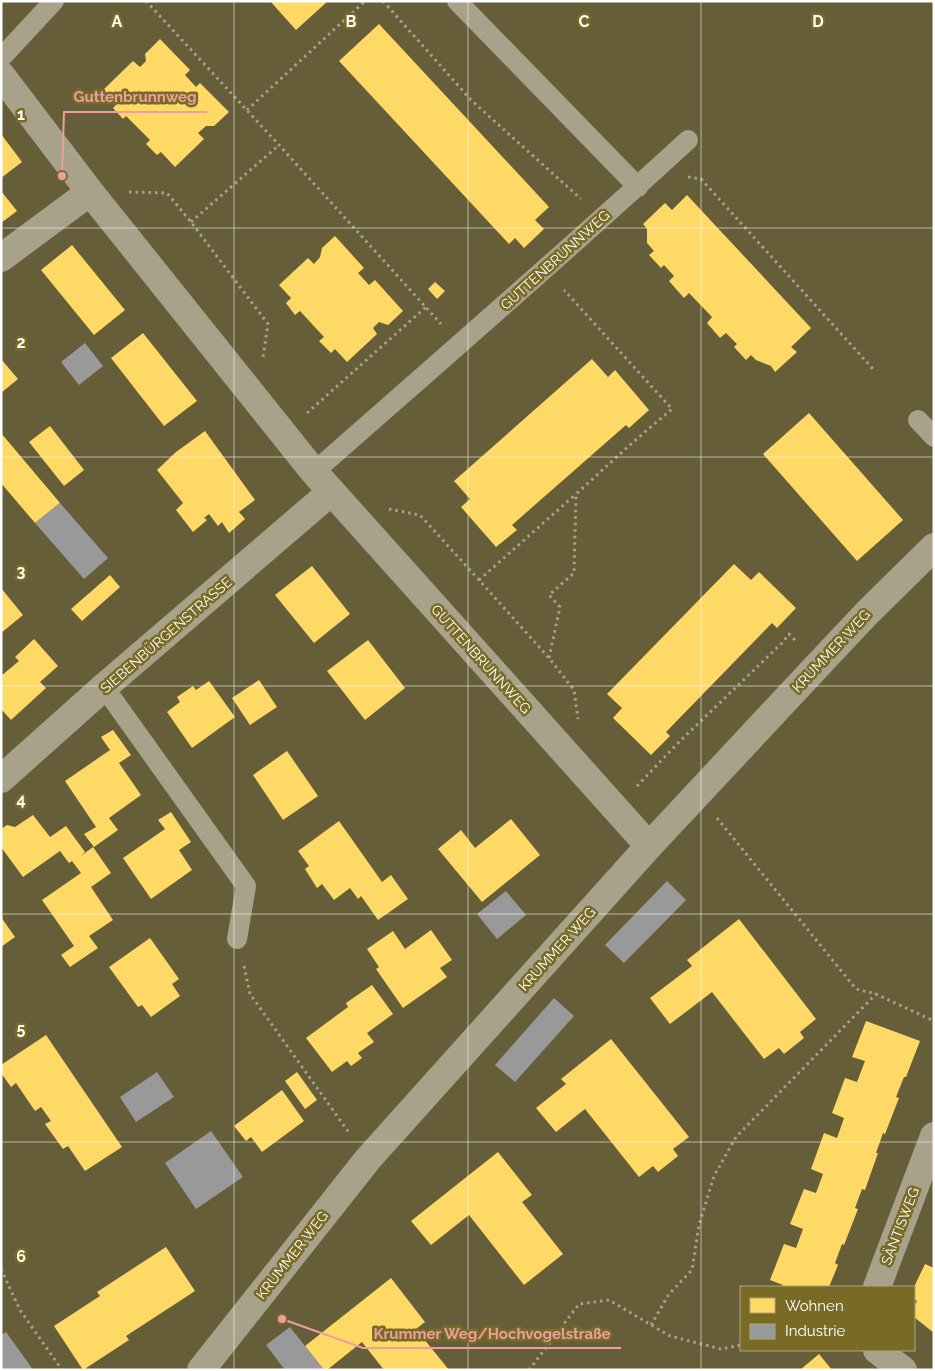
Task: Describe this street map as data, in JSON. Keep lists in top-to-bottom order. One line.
{"streets":{"street":["GUTTENBRUNNWEG","SIEBENBÜRGENSTRASSE","KRUMMER WEG","SÄNTISWEG"]},"crossings":[["GUTTENBRUNNWEG","SIEBENBÜRGENSTRASSE"],["GUTTENBRUNNWEG","KRUMMER WEG"]],"places":["Guttenbrunnweg","Krummer Weg/Hochvogelstraße"],"legend":["Wohnen","Industrie"],"grid":{"columns":["A","B","C","D"],"rows":["1","2","3","4","5","6"]}}
